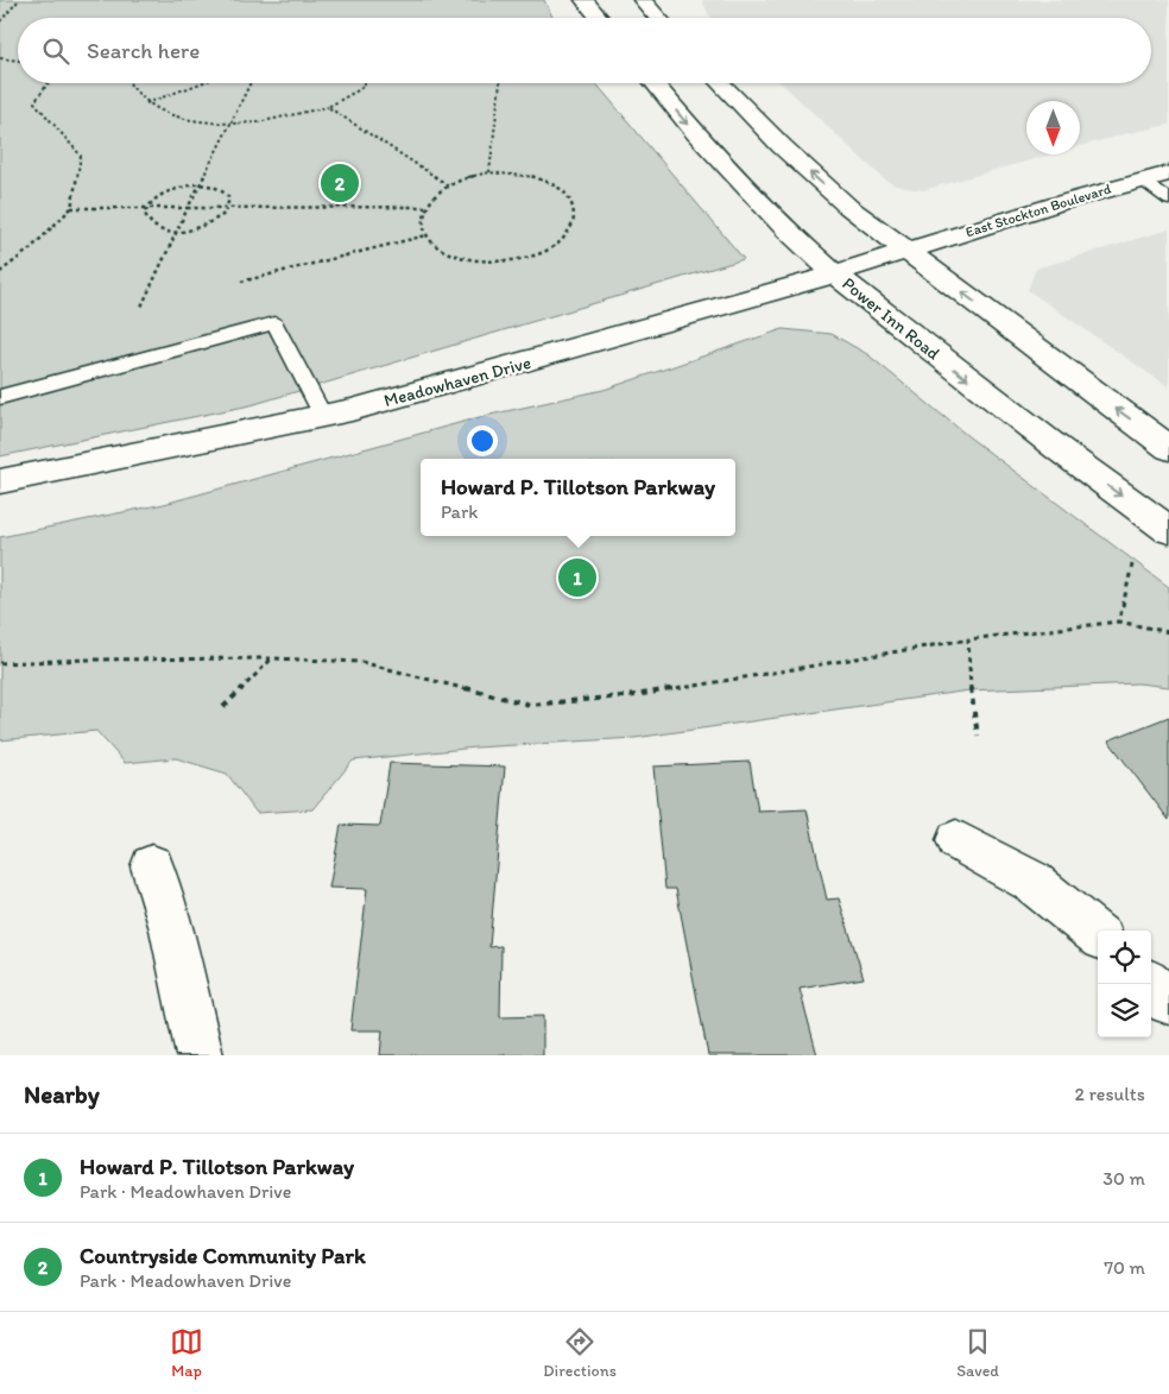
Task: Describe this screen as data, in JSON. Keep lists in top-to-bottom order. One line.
{"streets":{"main road":["East Stockton Boulevard","Power Inn Road","Meadowhaven Drive"]},"crossings":[["East Stockton Boulevard","Meadowhaven Drive"],["Power Inn Road","Meadowhaven Drive"]],"north":"bottom","page":{"search":"Search here","pins":["2","1"],"popup":["Howard P. Tillotson Parkway","Park"],"heading":["Nearby","2 results"],"list":[{"mark":"1","name":"Howard P. Tillotson Parkway","note":"Park · Meadowhaven Drive","value":"30 m"},{"mark":"2","name":"Countryside Community Park","note":"Park · Meadowhaven Drive","value":"70 m"}],"nav":["Map","Directions","Saved"]}}
